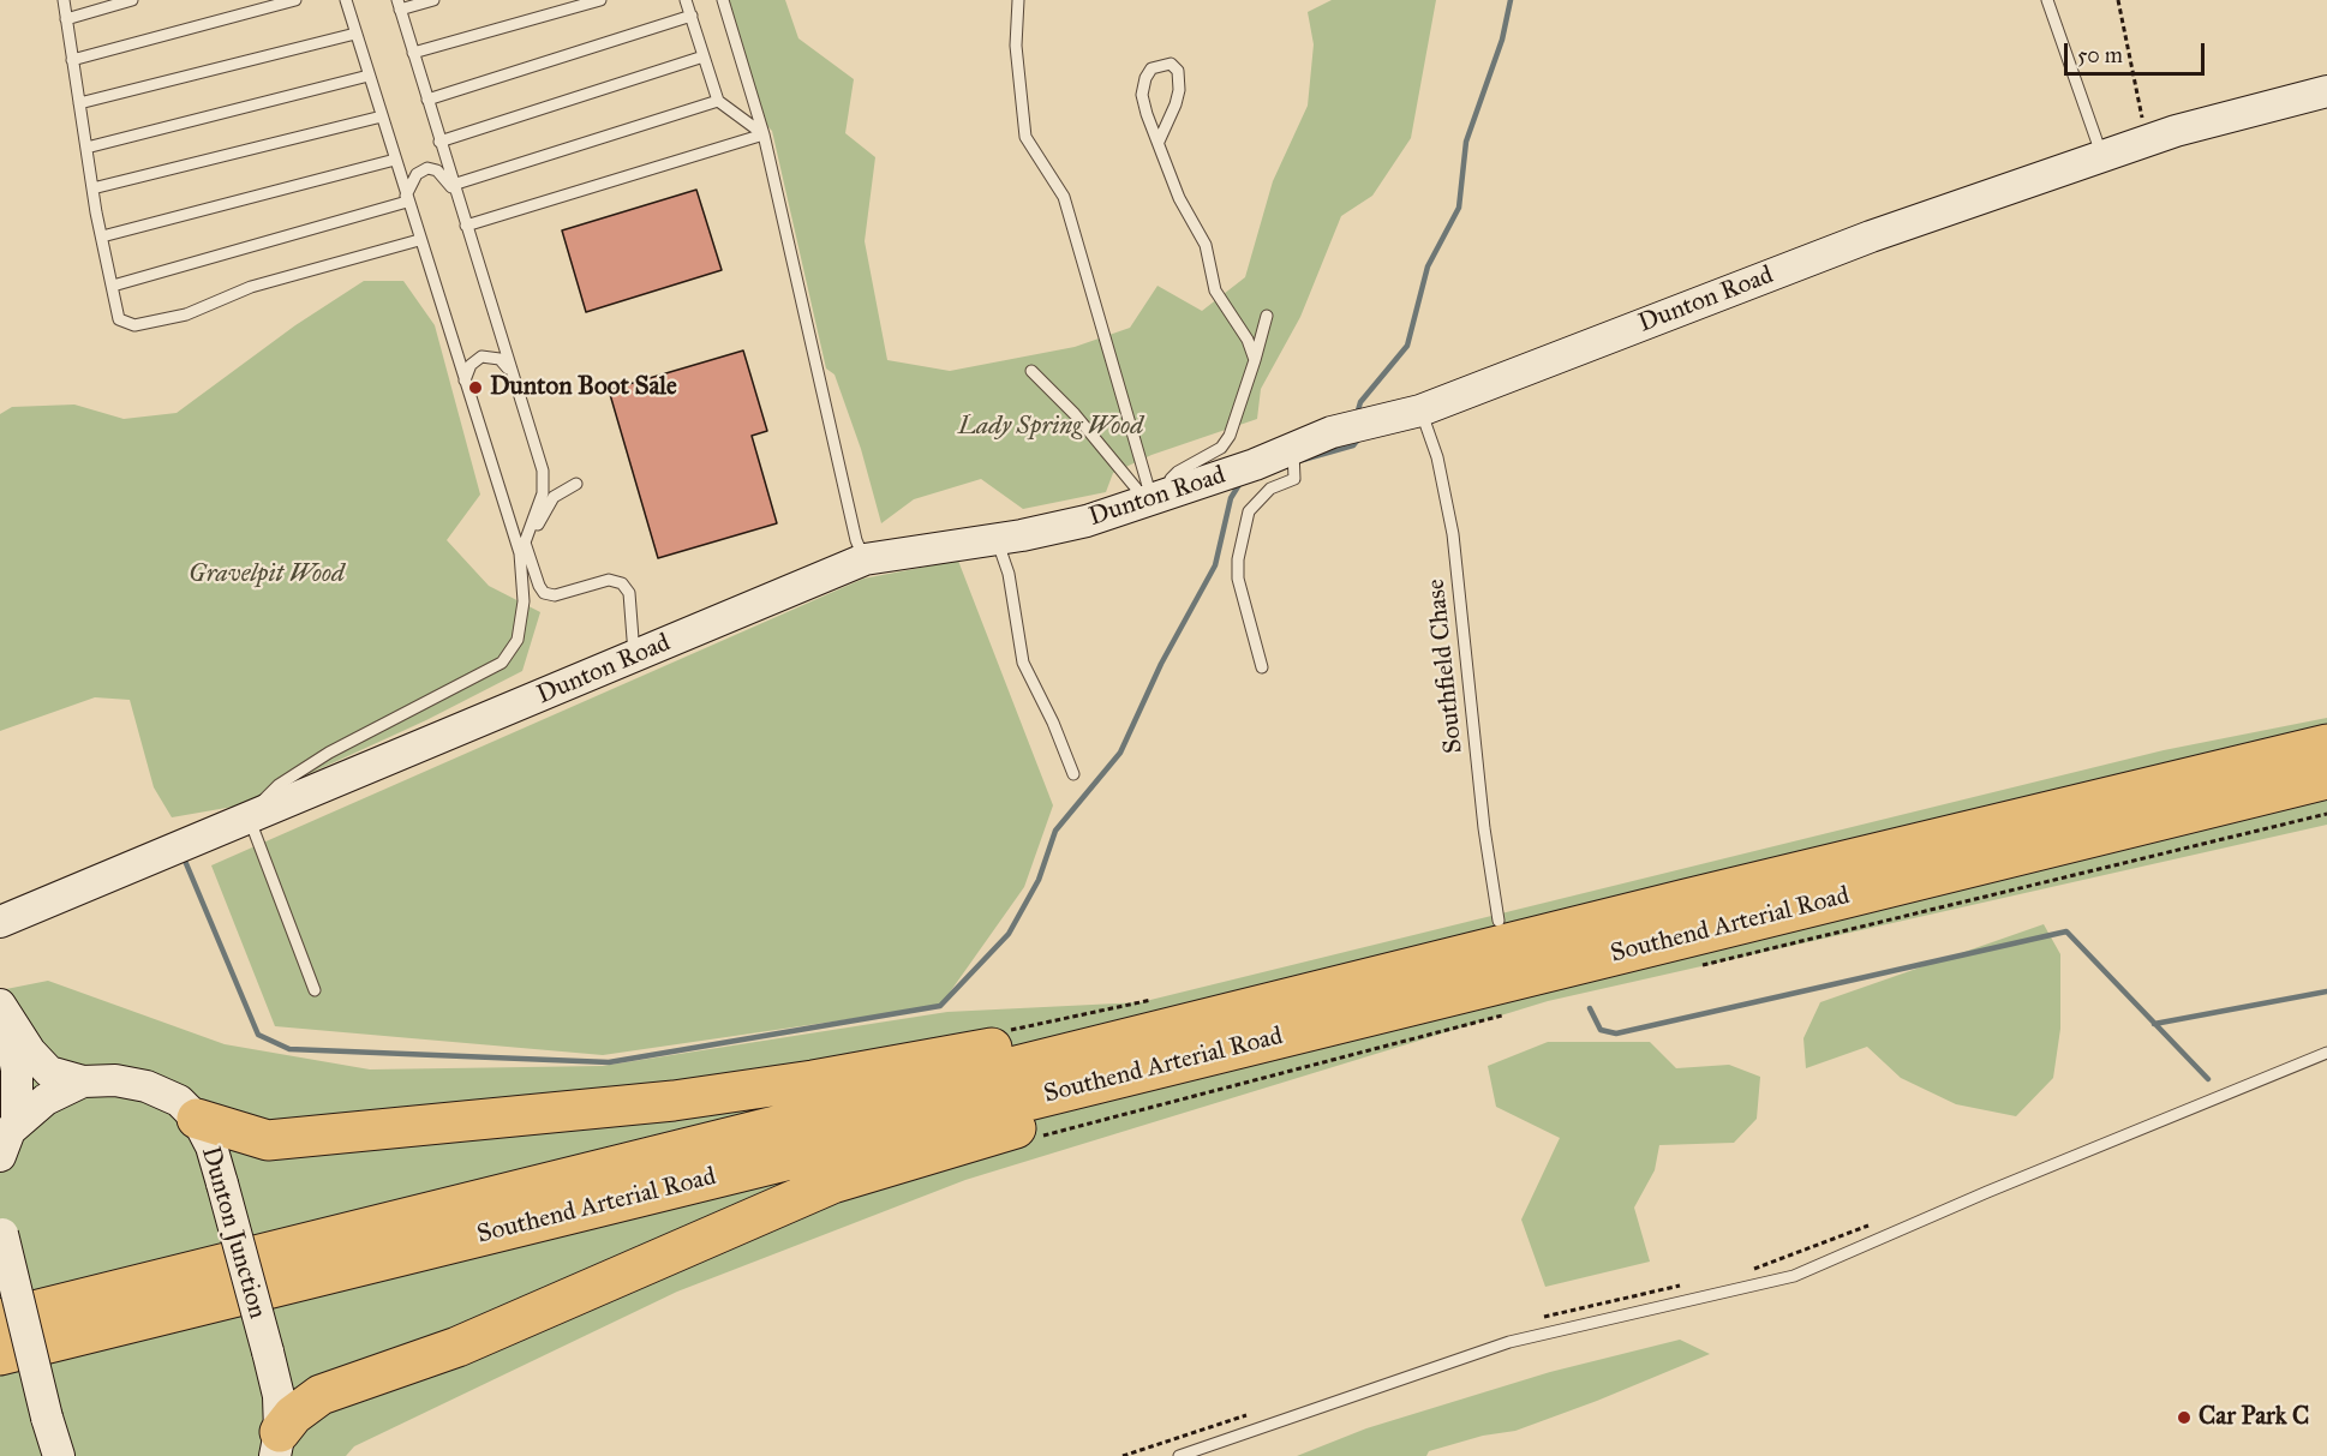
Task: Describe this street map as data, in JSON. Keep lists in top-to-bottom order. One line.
{"streets":{"highway":["Southend Arterial Road"],"street":["Dunton Road","Dunton Junction"],"lane":["Southfield Chase"]},"crossings":[["Dunton Road","Southfield Chase"],["Southfield Chase","Southend Arterial Road"]],"parks":["Lady Spring Wood","Gravelpit Wood"],"places":["Dunton Boot Sale","Car Park C"],"scale_bar":"50 m"}
